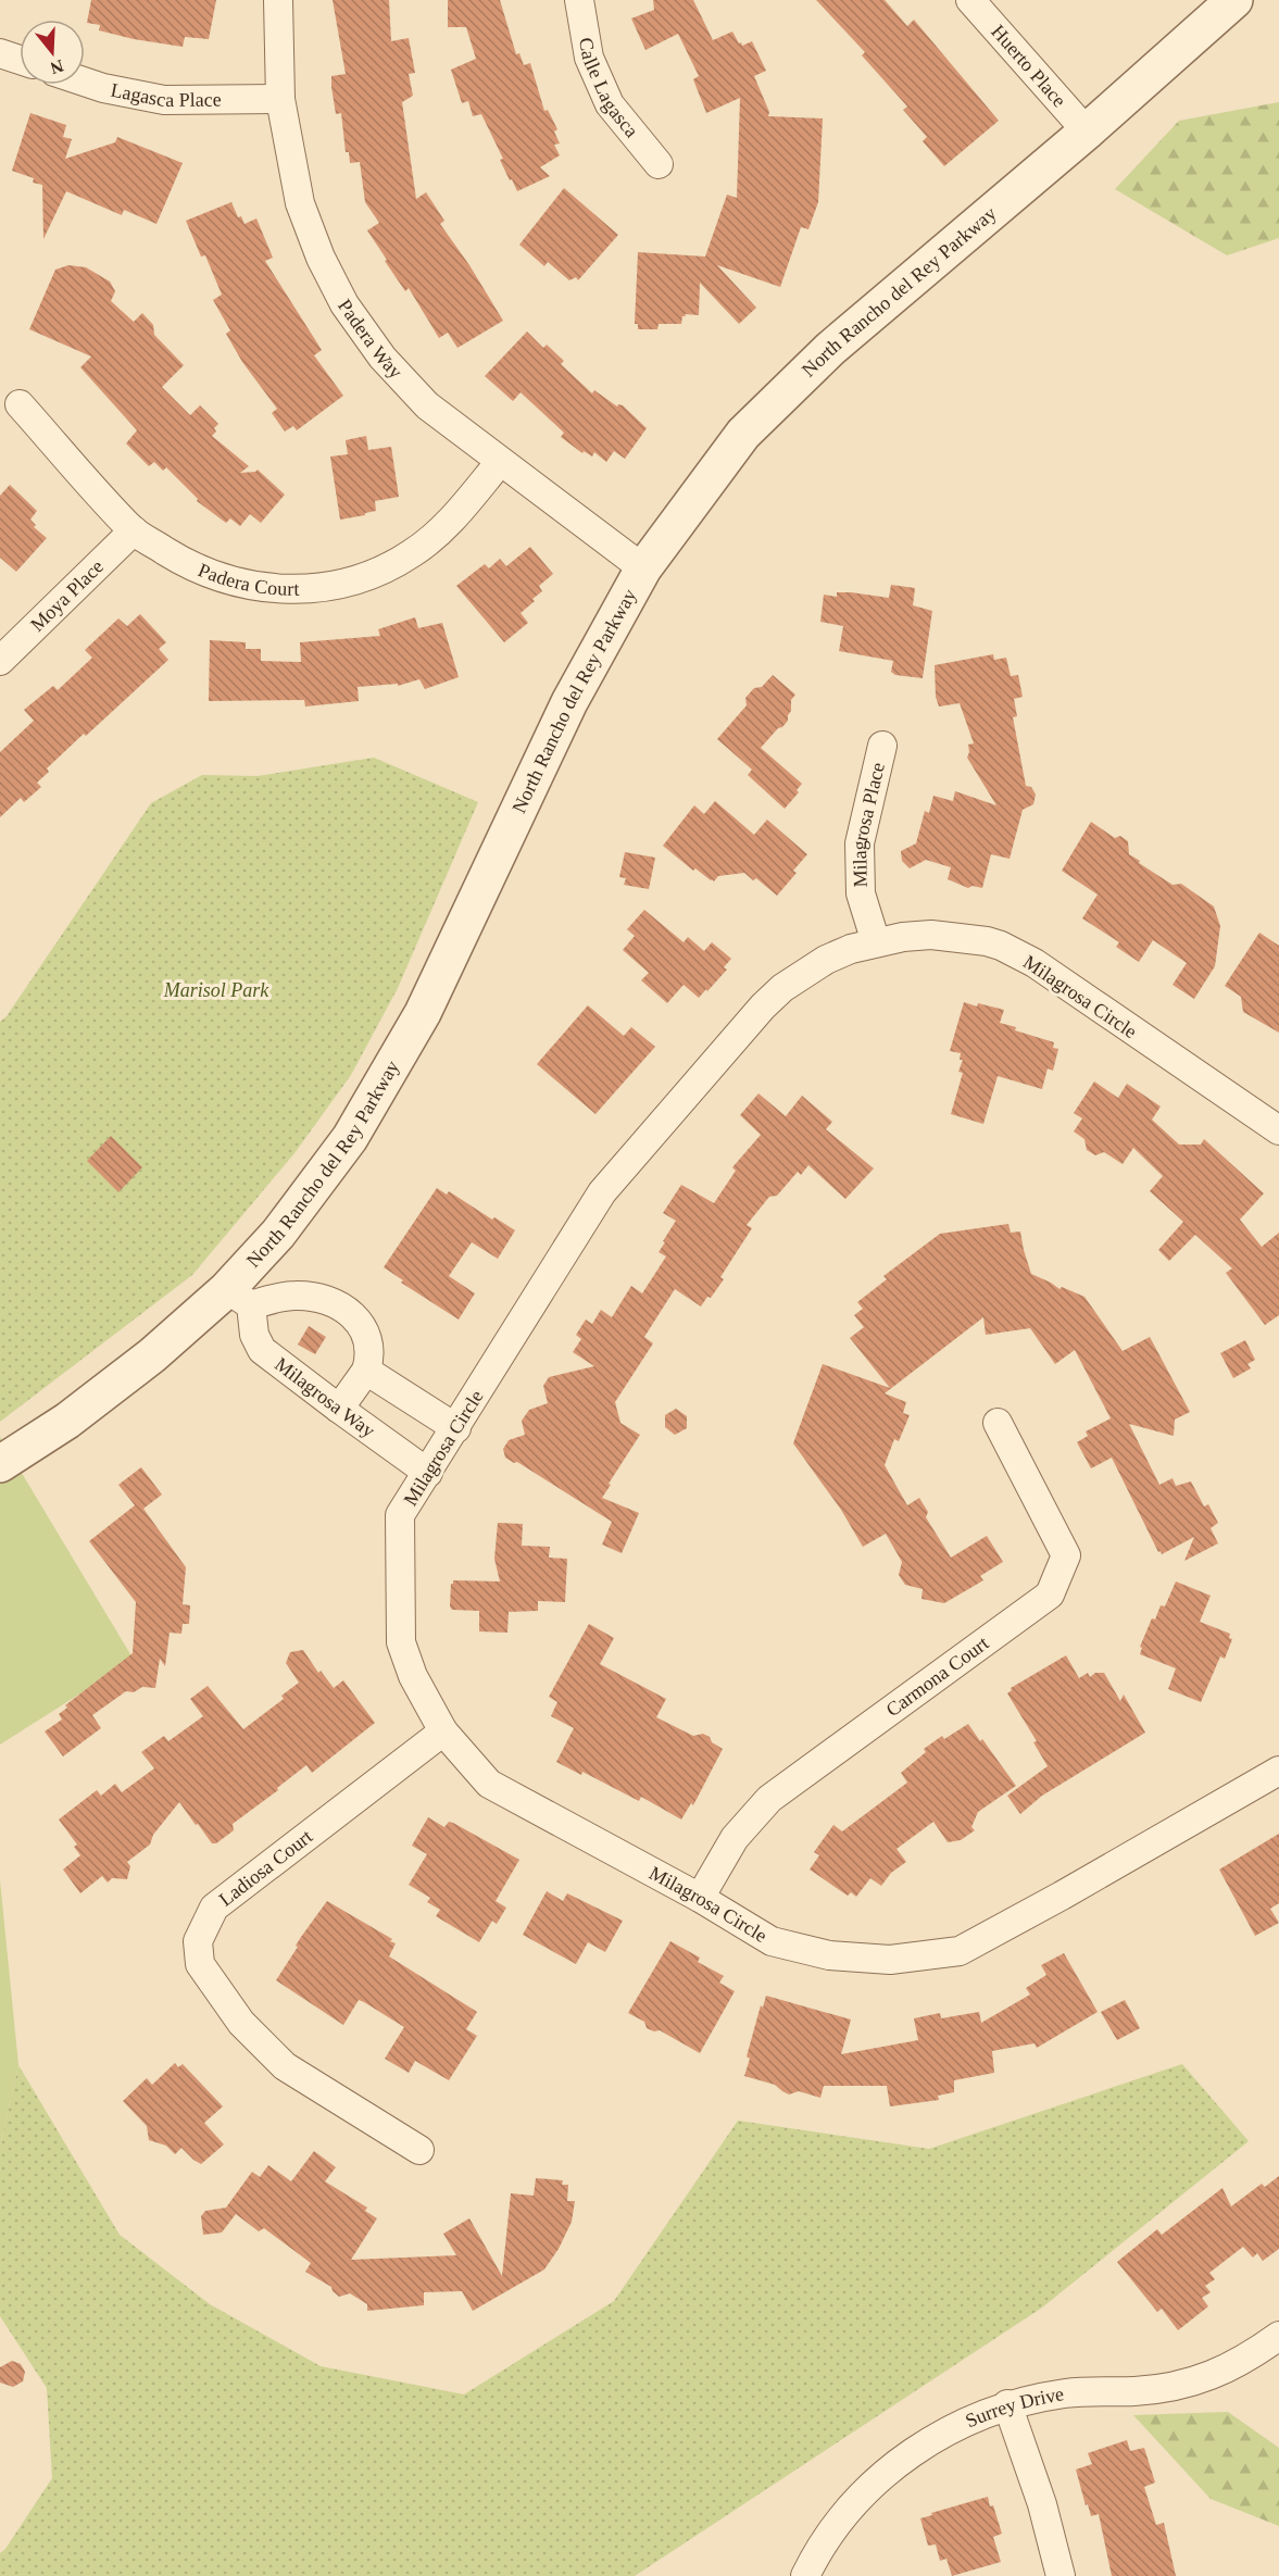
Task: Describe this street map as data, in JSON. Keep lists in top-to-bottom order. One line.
{"streets":{"street":["Huerto Place","Calle Lagasca","Lagasca Place","North Rancho del Rey Parkway","Padera Way","Padera Court","Moya Place","Milagrosa Place","Milagrosa Circle","Milagrosa Way","Carmona Court","Ladiosa Court","Surrey Drive"]},"crossings":[["Huerto Place","North Rancho del Rey Parkway"],["Lagasca Place","Padera Way"],["North Rancho del Rey Parkway","Padera Way"],["North Rancho del Rey Parkway","Milagrosa Way"],["Padera Way","Padera Court"],["Padera Court","Moya Place"],["Milagrosa Place","Milagrosa Circle"],["Milagrosa Circle","Milagrosa Way"],["Milagrosa Circle","Carmona Court"],["Milagrosa Circle","Ladiosa Court"]],"parks":["Marisol Park"],"north":"bottom"}
